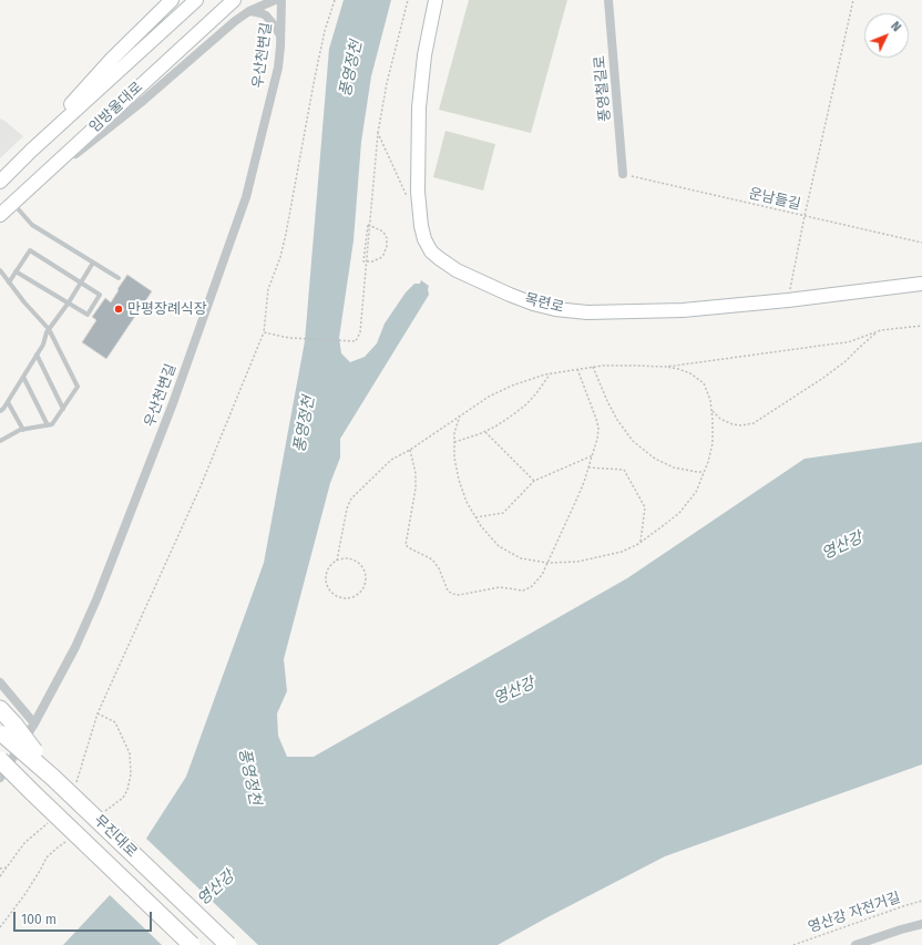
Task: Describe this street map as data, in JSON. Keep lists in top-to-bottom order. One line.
{"streets":{"highway":["무진대로"],"main road":["임방울대로","목련로"],"street":["우산천변길","풍영철길로"],"path":["운남들길","영산강 자전거길"]},"crossings":[["풍영철길로","운남들길"]],"water":["풍영정천","영산강"],"places":["만평장례식장"],"scale_bar":"100 m","north":"top right"}
